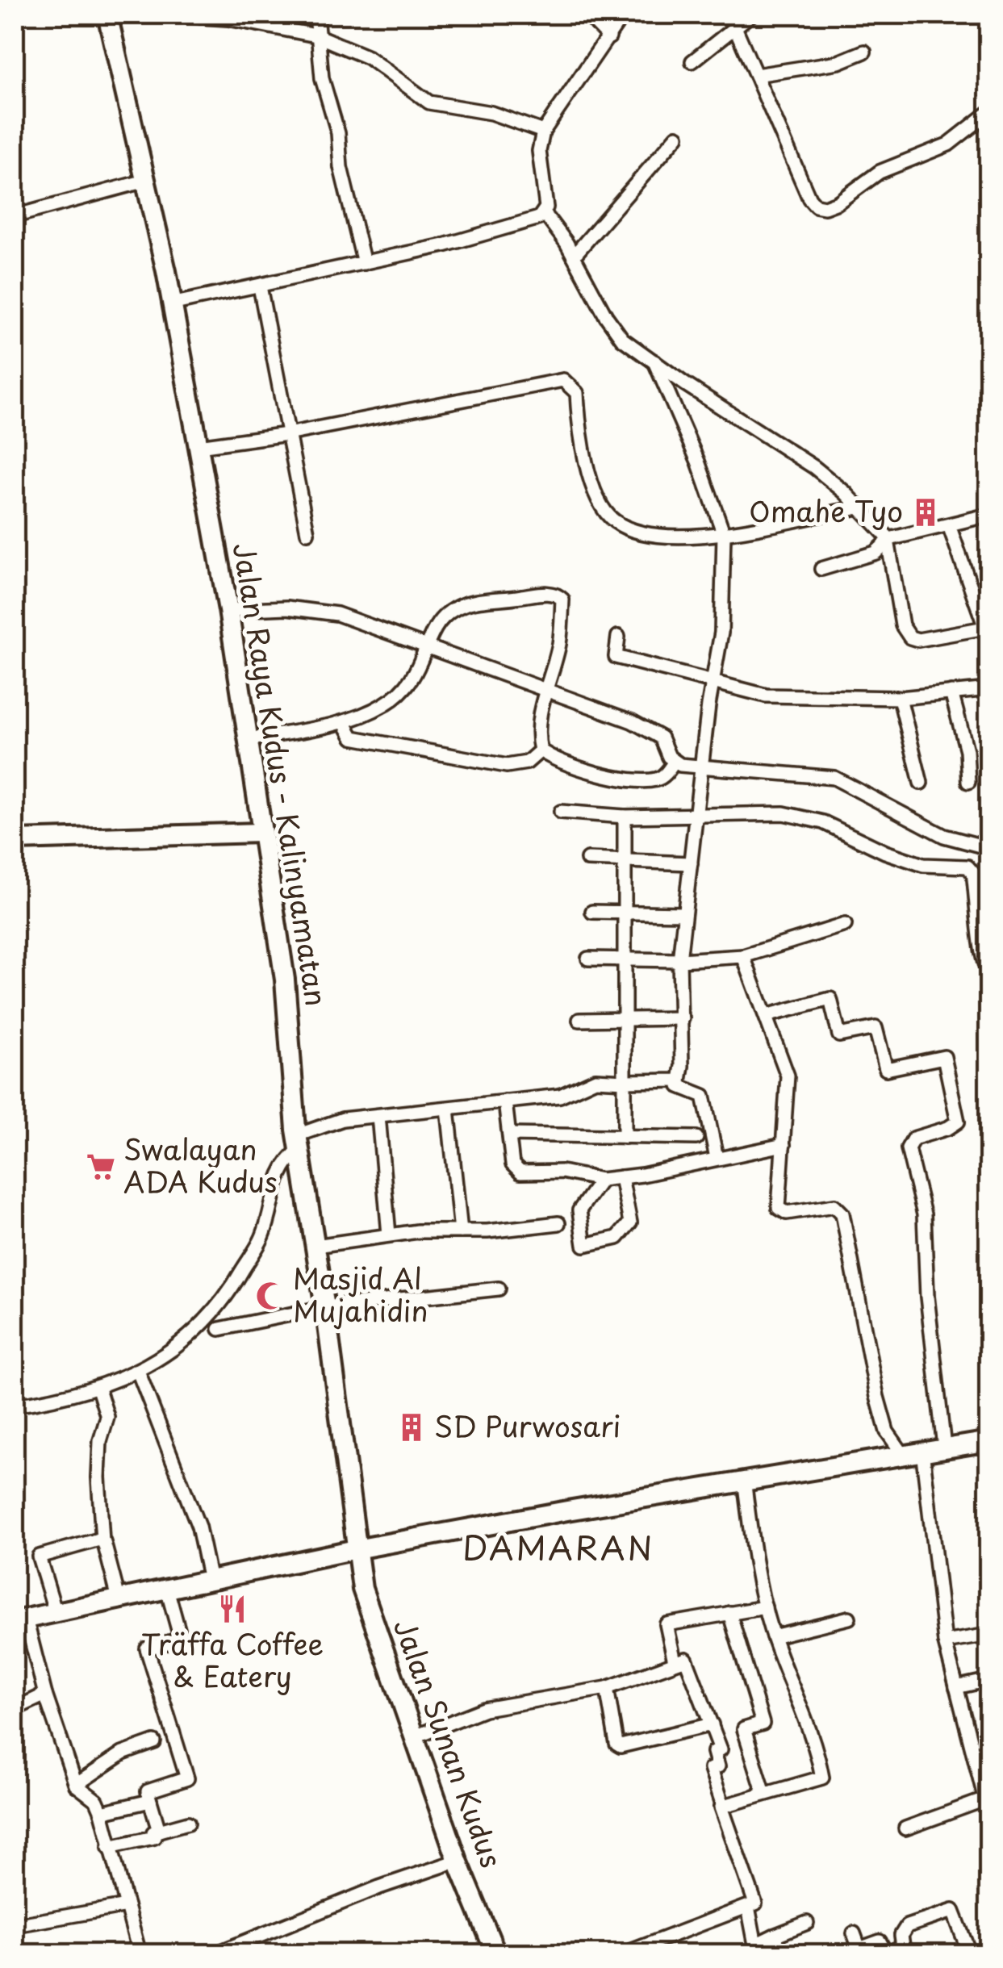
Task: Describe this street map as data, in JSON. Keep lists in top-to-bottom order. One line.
{"streets":{"main road":["Jalan Raya Kudus - Kalinyamatan","Jalan Sunan Kudus"]},"crossings":[["Jalan Raya Kudus - Kalinyamatan","Jalan Sunan Kudus"]],"districts":["DAMARAN"],"places":{"building":["Omahe Tyo","SD Purwosari"],"supermarket":["Swalayan ADA Kudus"],"mosque":["Masjid Al Mujahidin"],"restaurant":["Träffa Coffee & Eatery"]}}
